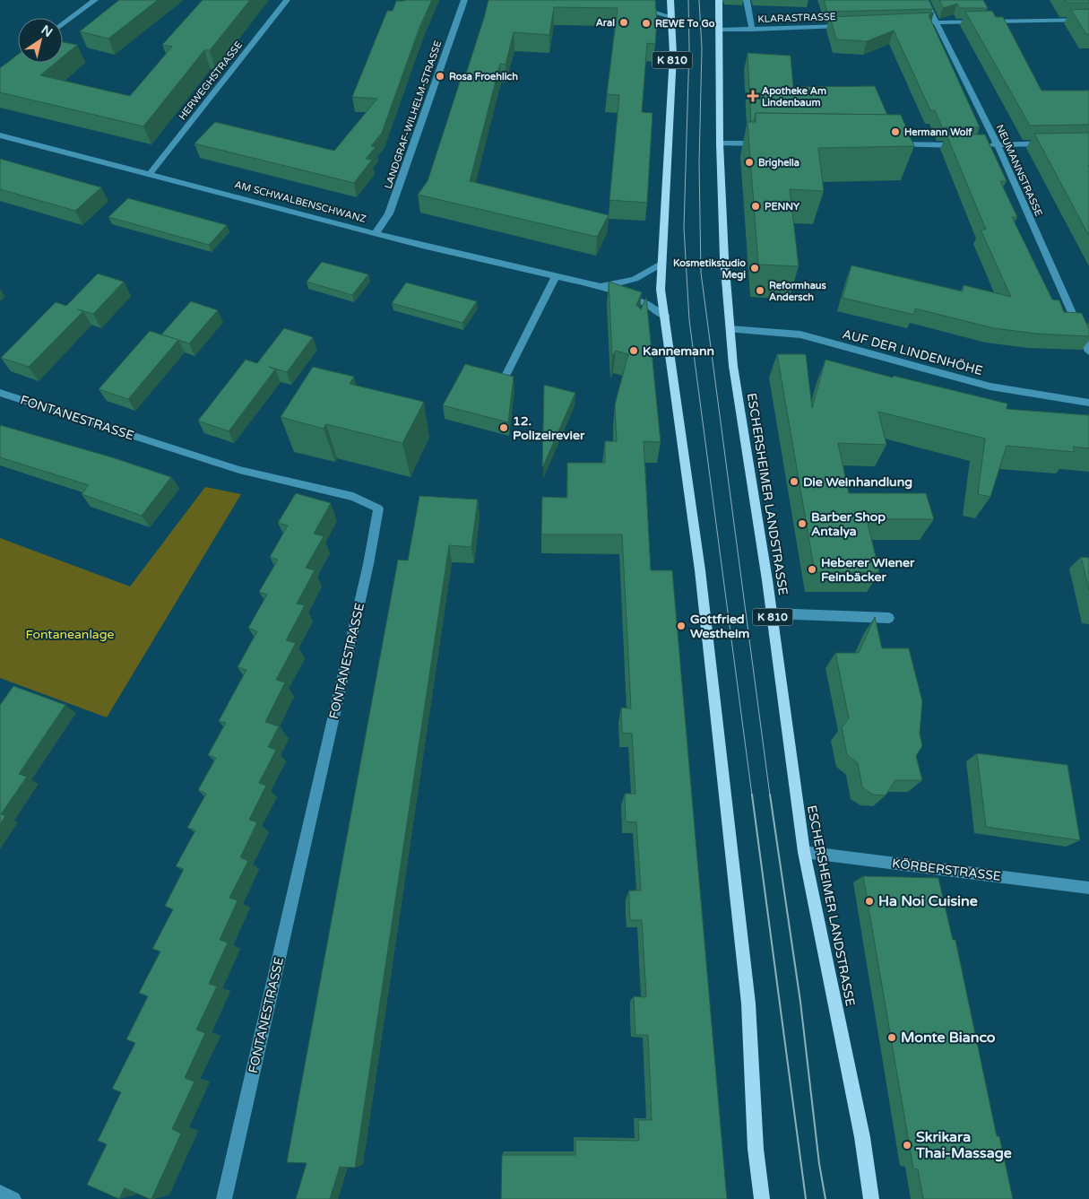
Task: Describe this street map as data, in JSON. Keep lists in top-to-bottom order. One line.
{"streets":{"main road":["K 810","ESCHERSHEIMER LANDSTRASSE"],"street":["KLARASTRASSE","HERWEGHSTRASSE","LANDGRAF-WILHELM-STRASSE","NEUMANNSTRASSE","AM SCHWALBENSCHWANZ","AUF DER LINDENHÖHE","FONTANESTRASSE","KÖRBERSTRASSE"]},"crossings":[["KLARASTRASSE","ESCHERSHEIMER LANDSTRASSE"],["K 810","AM SCHWALBENSCHWANZ"],["HERWEGHSTRASSE","AM SCHWALBENSCHWANZ"],["LANDGRAF-WILHELM-STRASSE","AM SCHWALBENSCHWANZ"],["AUF DER LINDENHÖHE","ESCHERSHEIMER LANDSTRASSE"],["ESCHERSHEIMER LANDSTRASSE","KÖRBERSTRASSE"]],"parks":["Fontaneanlage"],"places":{"other":["Aral","REWE To Go","Rosa Froehlich","Hermann Wolf","Brighella","PENNY","Kosmetikstudio Megi","Reformhaus Andersch","Kannemann","12. Polizeirevier","Die Weinhandlung","Barber Shop Antalya","Heberer Wiener Feinbäcker","Gottfried Westheim","Ha Noi Cuisine","Monte Bianco","Skrikara Thai-Massage"],"health":["Apotheke Am Lindenbaum"]},"north":"top right"}
